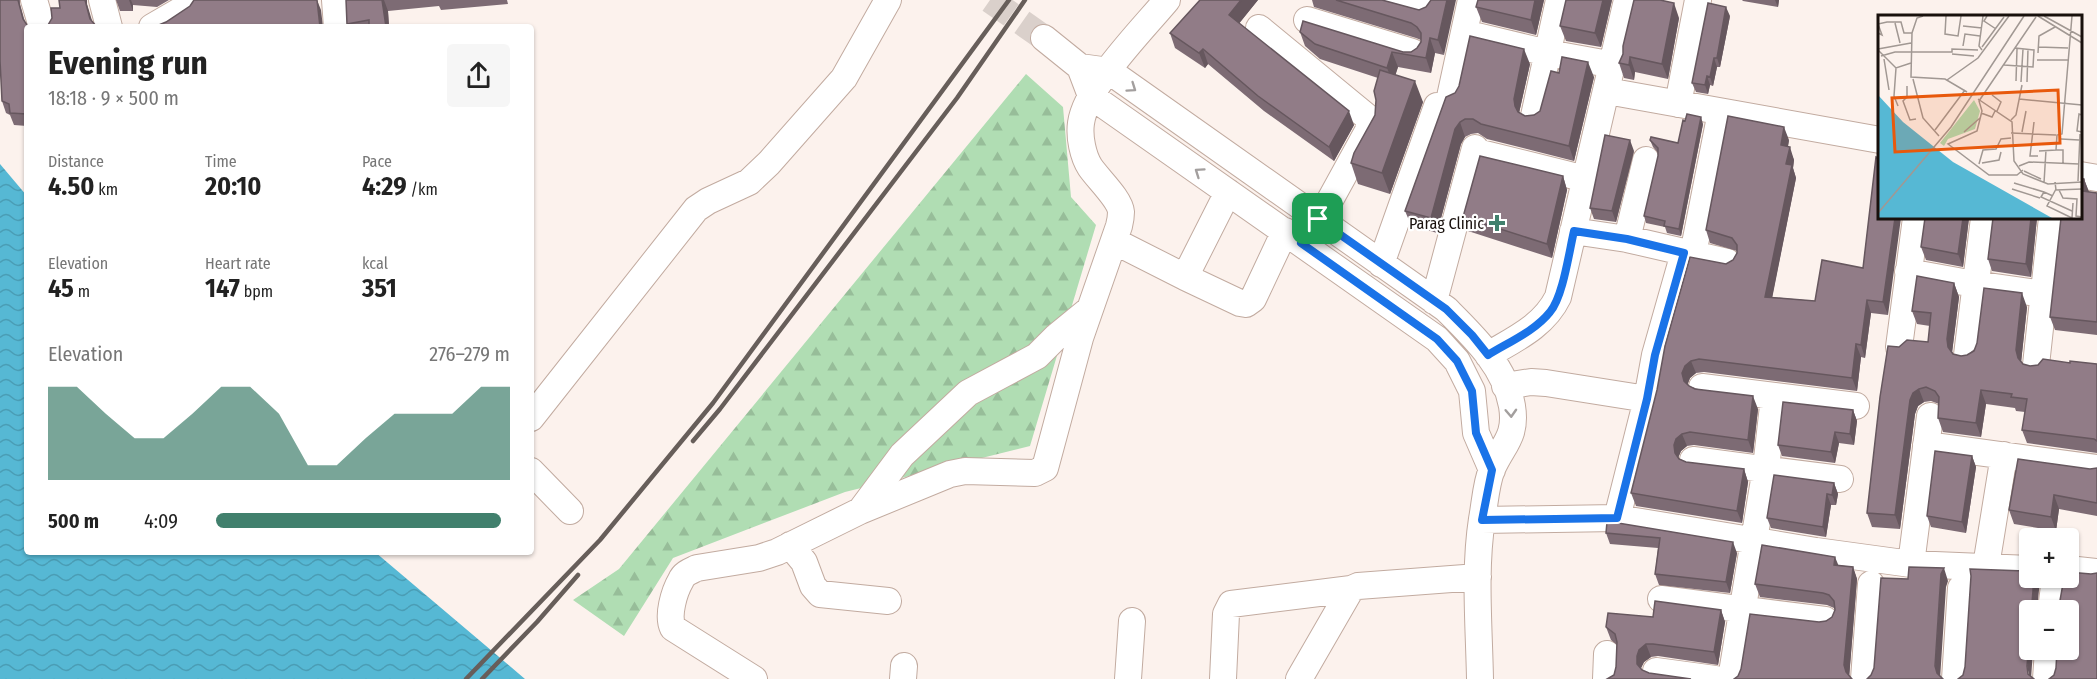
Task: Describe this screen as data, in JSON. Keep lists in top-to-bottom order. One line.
{"places":{"health":["Parag Clinic"]},"page":{"heading":["Evening run","18:18 · 9 × 500 m"],"stats":[["Distance","4.50 km"],["Time","20:10"],["Pace","4:29 /km"],["Elevation","45 m"],["Heart rate","147 bpm"],["kcal","351"]],"chart":["Elevation","276–279 m"],"list":[{"name":"500 m","note":"4:09"}],"map_buttons":["+","−"]}}
